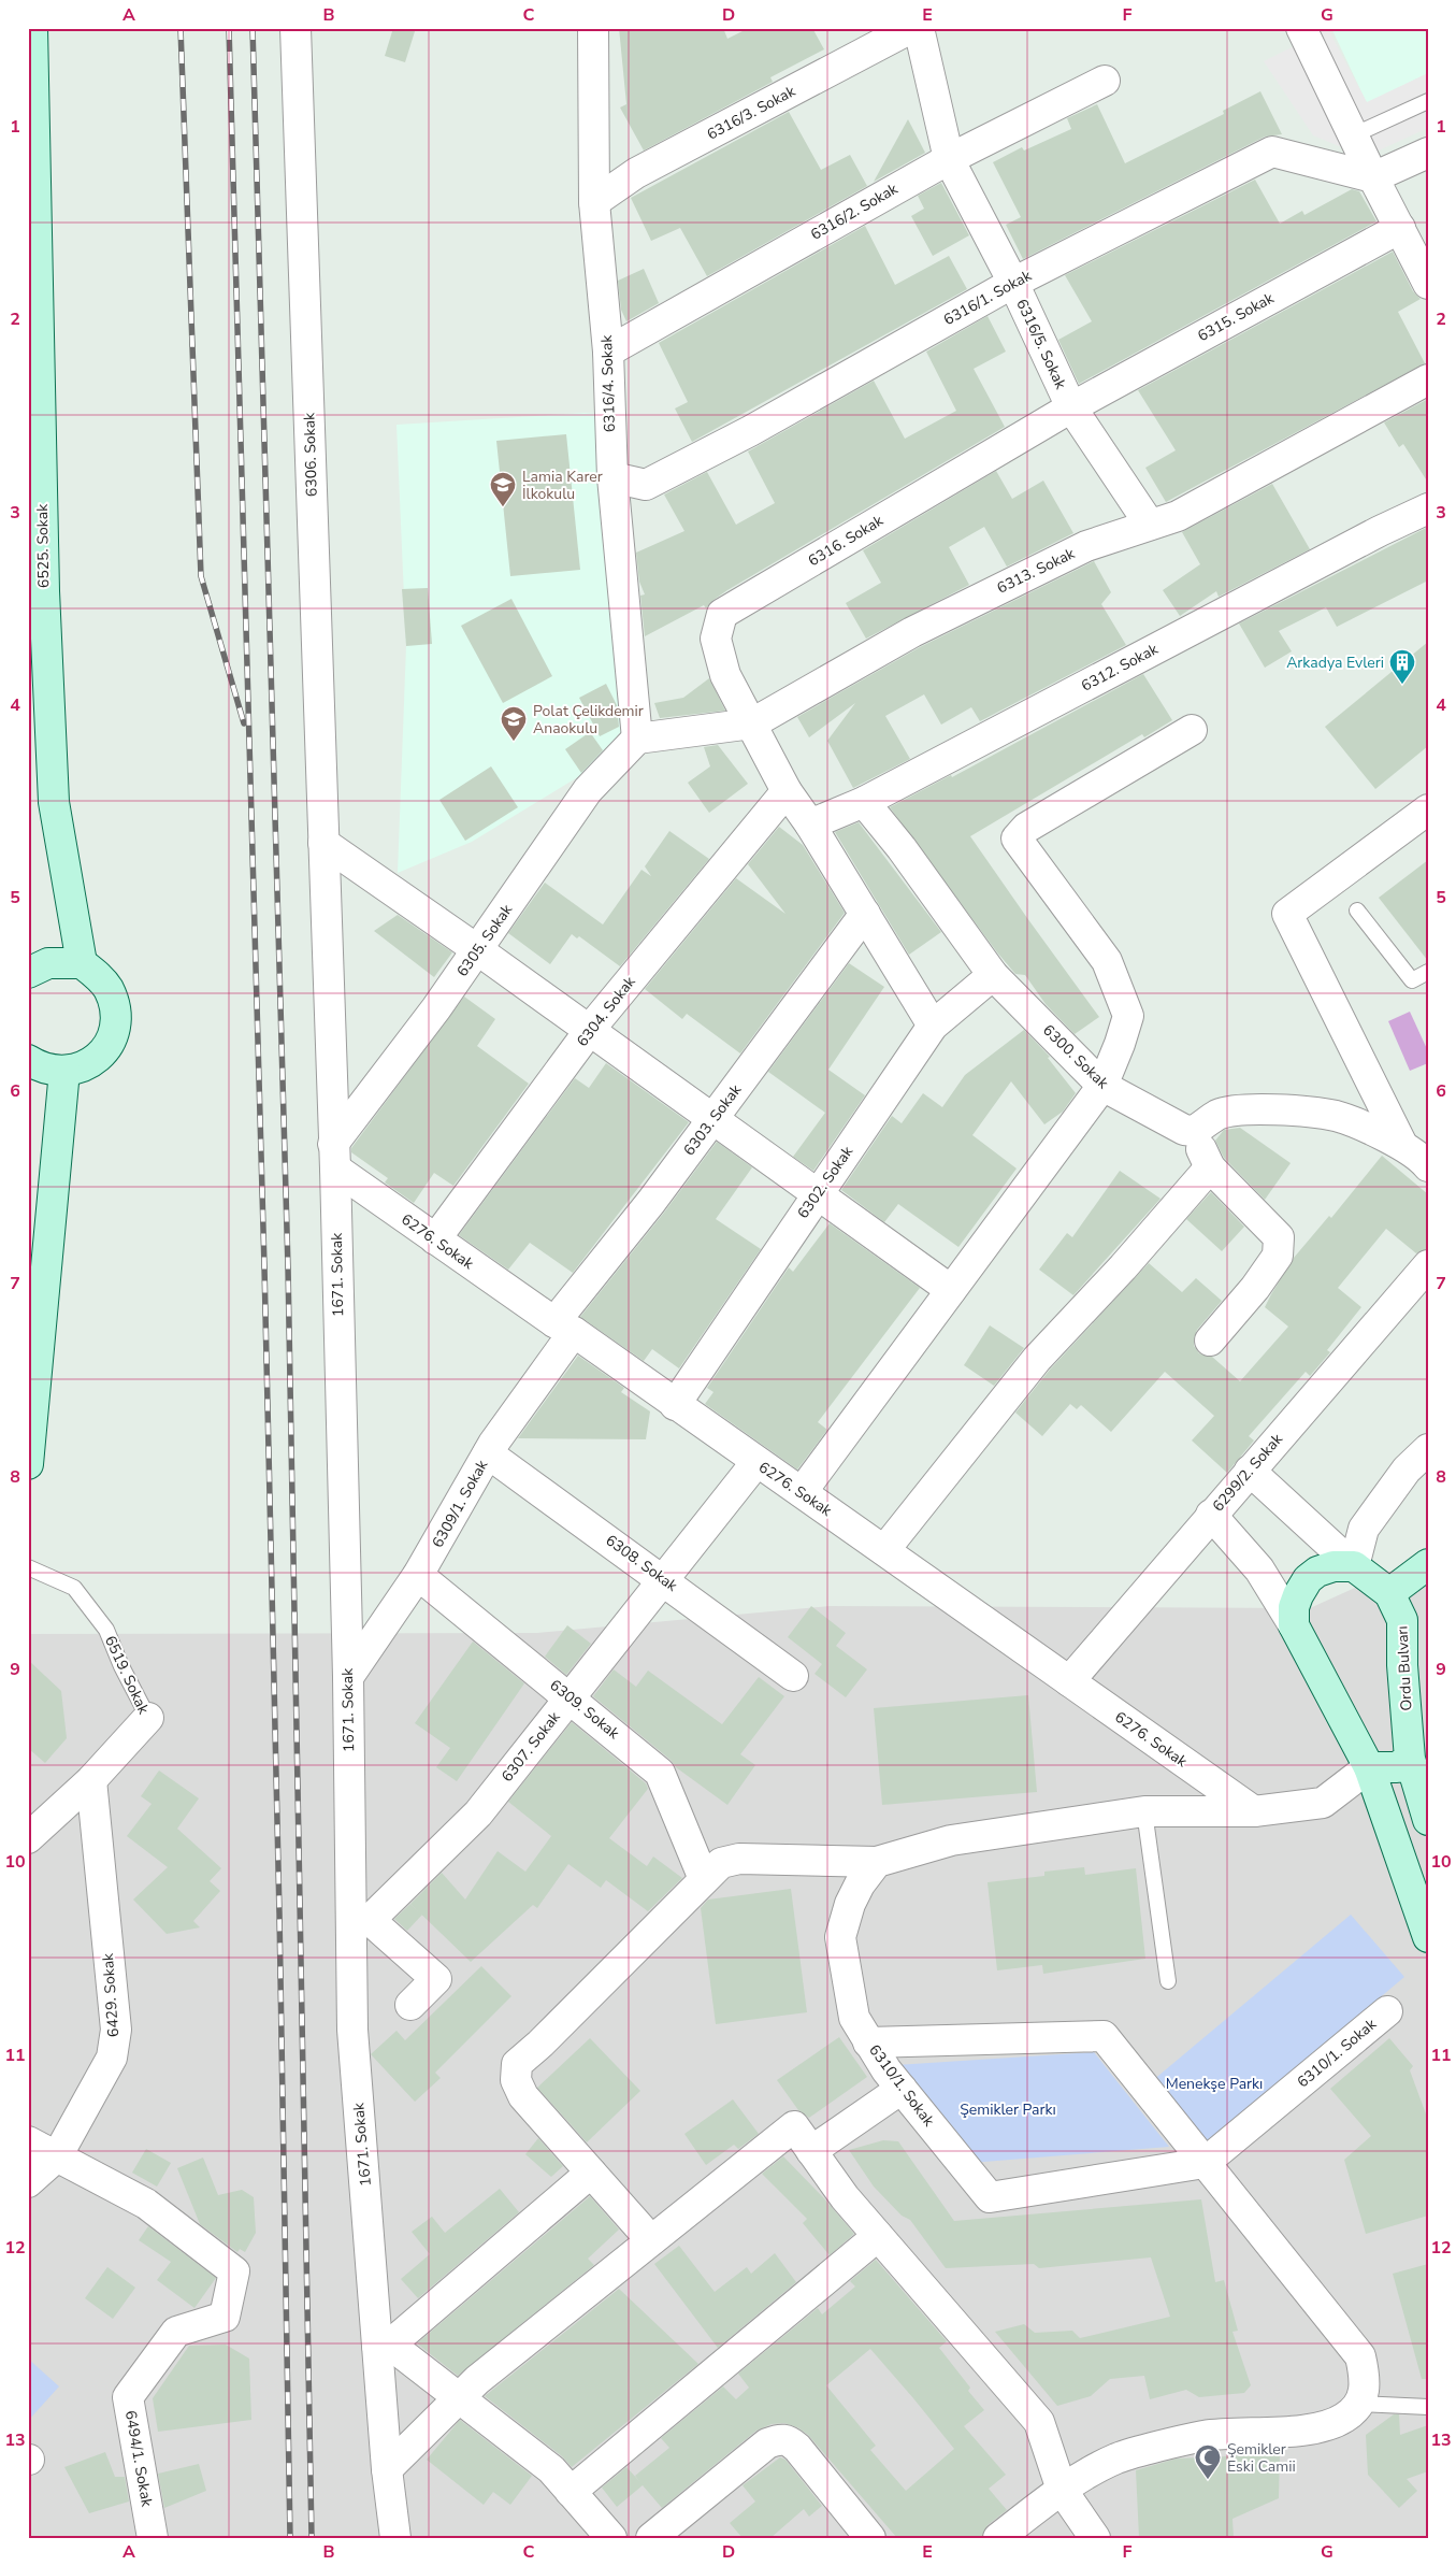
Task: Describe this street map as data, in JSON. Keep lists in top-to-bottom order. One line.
{"streets":{"street":["6316/3. Sokak","6316/2. Sokak","6316/1. Sokak","6315. Sokak","6316/5. Sokak","6316/4. Sokak","6306. Sokak","6316. Sokak","6525. Sokak","6313. Sokak","6312. Sokak","6305. Sokak","6304. Sokak","6300. Sokak","6303. Sokak","6302. Sokak","6276. Sokak","1671. Sokak","6299/2. Sokak","6309/1. Sokak","6308. Sokak","Ordu Bulvarı","6519. Sokak","6309. Sokak","6307. Sokak","6429. Sokak","6310/1. Sokak","6494/1. Sokak"]},"crossings":[["6316/3. Sokak","6316/4. Sokak"],["6316/2. Sokak","6316/5. Sokak"],["6316/2. Sokak","6316/4. Sokak"],["6316/1. Sokak","6316/5. Sokak"],["6316/1. Sokak","6316/4. Sokak"],["6315. Sokak","6316/5. Sokak"],["6315. Sokak","6316. Sokak"],["6316/5. Sokak","6316. Sokak"],["6316/5. Sokak","6313. Sokak"],["6316/4. Sokak","6313. Sokak"],["6316/4. Sokak","6305. Sokak"],["6306. Sokak","1671. Sokak"],["6316. Sokak","6313. Sokak"],["6316. Sokak","6312. Sokak"],["6316. Sokak","6304. Sokak"],["6316. Sokak","6303. Sokak"],["6316. Sokak","6302. Sokak"],["6313. Sokak","6305. Sokak"],["6312. Sokak","6300. Sokak"],["6305. Sokak","6276. Sokak"],["6305. Sokak","1671. Sokak"],["6304. Sokak","6276. Sokak"],["6300. Sokak","6302. Sokak"],["6303. Sokak","6276. Sokak"],["6303. Sokak","6309/1. Sokak"],["6302. Sokak","6276. Sokak"],["6276. Sokak","1671. Sokak"],["6276. Sokak","6299/2. Sokak"],["6276. Sokak","6309/1. Sokak"],["6276. Sokak","6307. Sokak"],["1671. Sokak","6309/1. Sokak"],["6299/2. Sokak","Ordu Bulvarı"],["6309/1. Sokak","6308. Sokak"],["6309/1. Sokak","6309. Sokak"],["6308. Sokak","6307. Sokak"],["6519. Sokak","6429. Sokak"],["6309. Sokak","6307. Sokak"],["6429. Sokak","6494/1. Sokak"]],"parks":["Menekşe Parkı","Şemikler Parkı"],"places":{"school or university":["Lamia Karer İlkokulu","Polat Çelikdemir Anaokulu"],"building":["Arkadya Evleri"],"mosque":["Şemikler Eski Camii"]},"grid":{"columns":["A","B","C","D","E","F","G"],"rows":["1","2","3","4","5","6","7","8","9","10","11","12","13"]}}
